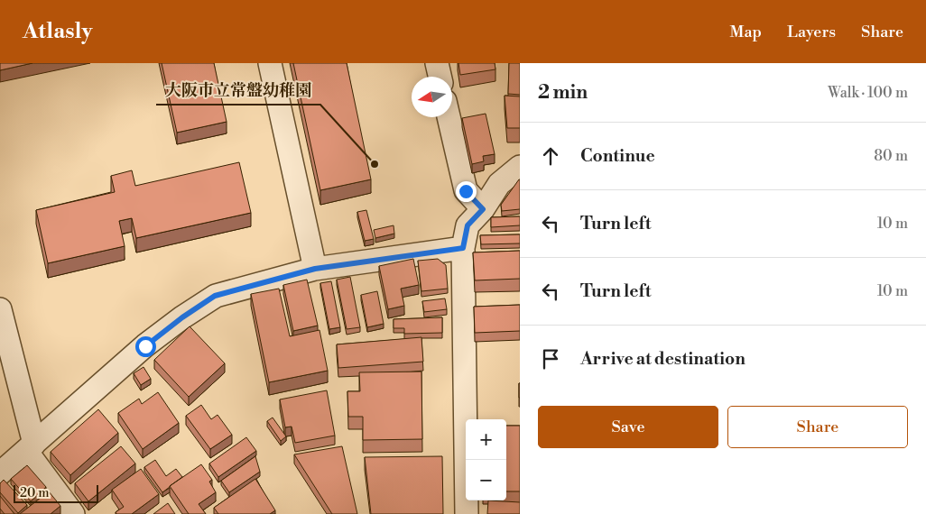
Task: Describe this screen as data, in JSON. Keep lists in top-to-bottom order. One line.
{"places":["大阪市立常盤幼稚園"],"scale_bar":"20 m","north":"left","page":{"header":"Atlasly","nav":["Map","Layers","Share"],"heading":["2 min","Walk · 100 m"],"list":[["Continue","80 m"],["Turn left","10 m"],["Turn left","10 m"],"Arrive at destination"],"buttons":["Save","Share"],"map_buttons":["+","−"],"scale":"20 m"}}
